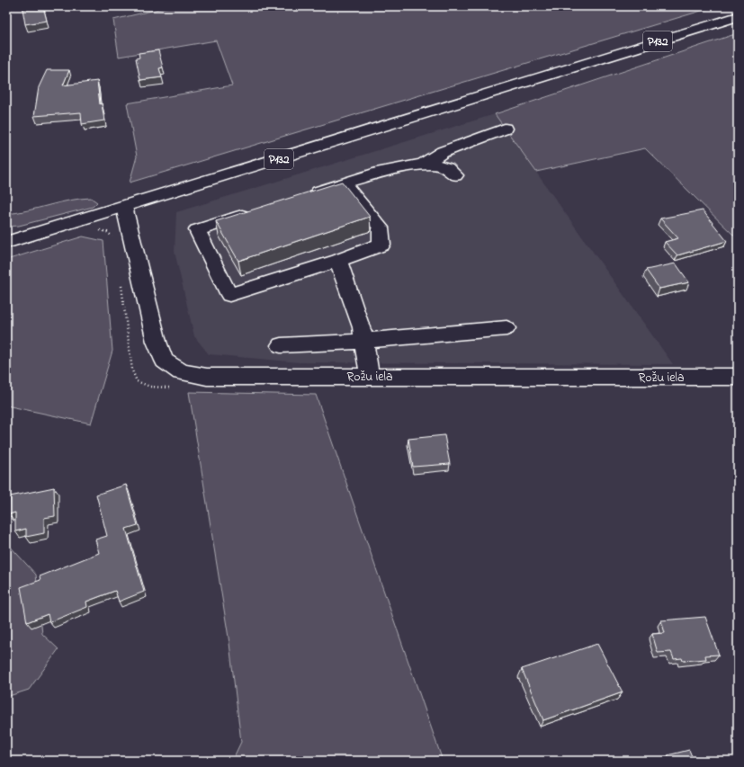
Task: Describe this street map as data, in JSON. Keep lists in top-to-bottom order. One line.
{"streets":{"main road":["P132","Rožu iela"]},"crossings":[["P132","Rožu iela"]]}
